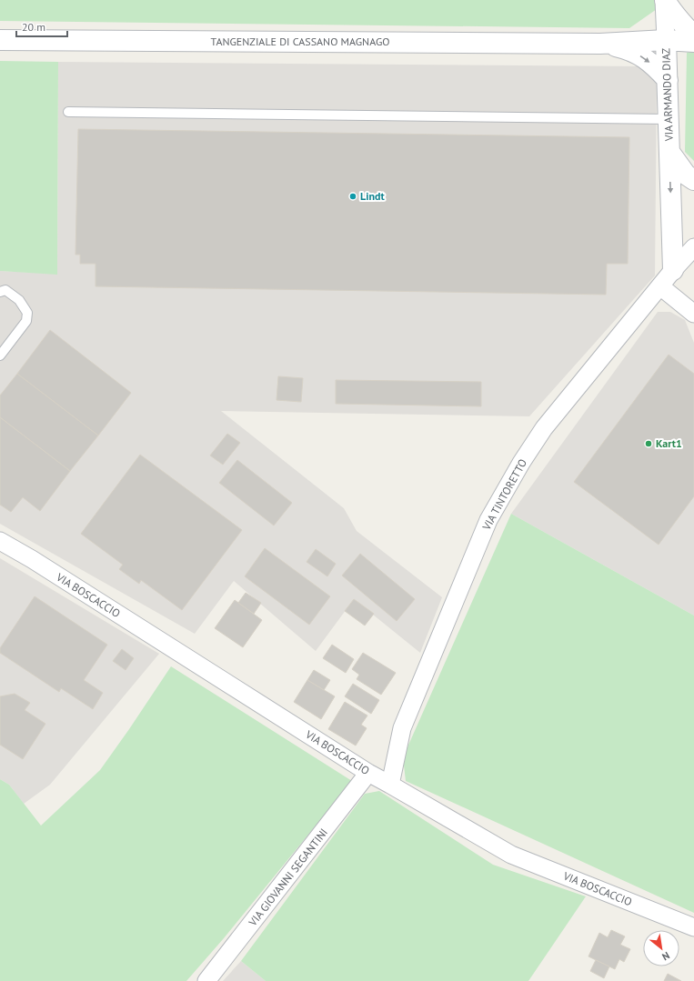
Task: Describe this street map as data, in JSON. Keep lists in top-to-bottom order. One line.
{"streets":{"street":["TANGENZIALE DI CASSANO MAGNAGO","VIA ARMANDO DIAZ","VIA TINTORETTO","VIA BOSCACCIO","VIA GIOVANNI SEGANTINI"]},"crossings":[["TANGENZIALE DI CASSANO MAGNAGO","VIA ARMANDO DIAZ"],["VIA TINTORETTO","VIA BOSCACCIO"],["VIA BOSCACCIO","VIA GIOVANNI SEGANTINI"]],"places":["Lindt","Kart1"],"scale_bar":"20 m","north":"bottom right"}
